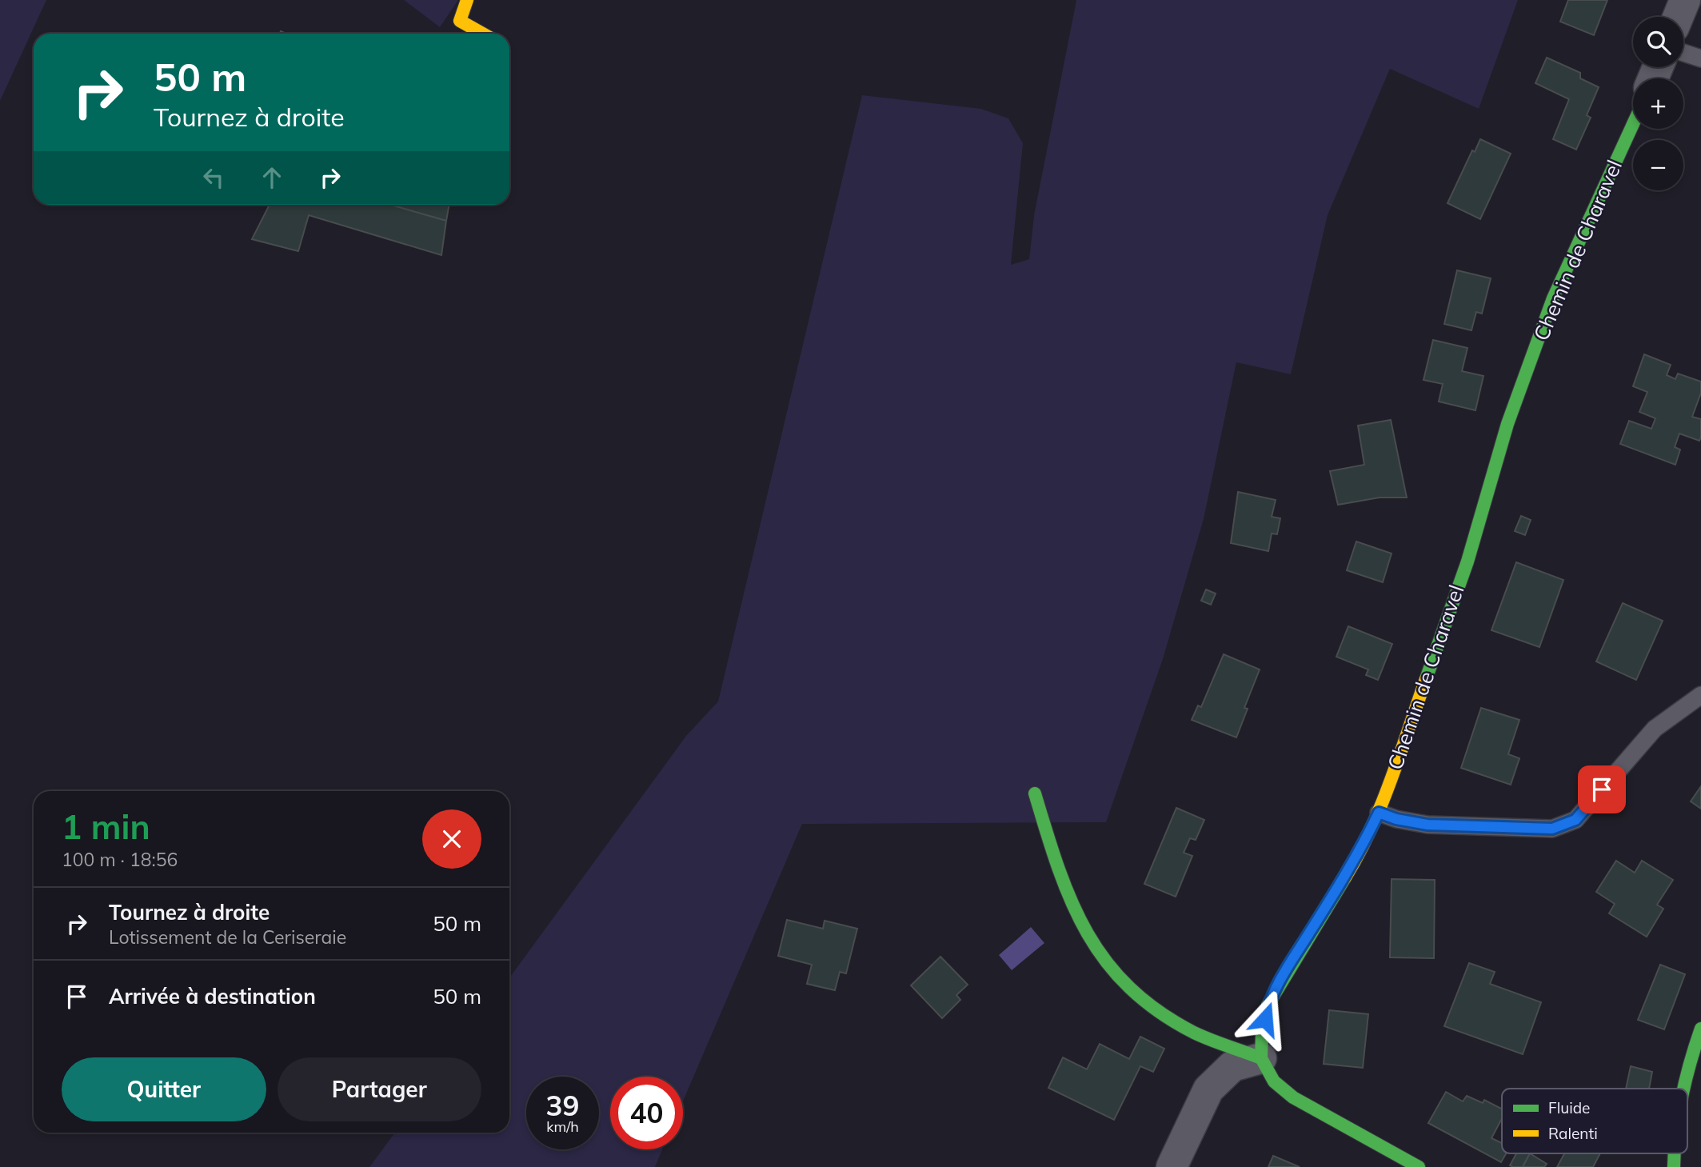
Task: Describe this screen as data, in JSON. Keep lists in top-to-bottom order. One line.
{"streets":{"street":["Chemin de Charavel"]},"legend":["Fluide","Ralenti"],"page":{"map_buttons":["+","−"],"turn":["50 m","Tournez à droite"],"heading":["1 min","100 m · 18:56"],"list":[{"name":"Tournez à droite","note":"Lotissement de la Ceriseraie","value":"50 m"},{"name":"Arrivée à destination","value":"50 m"}],"buttons":["Quitter","Partager"],"speed":"39 km/h","limit":"40"}}
